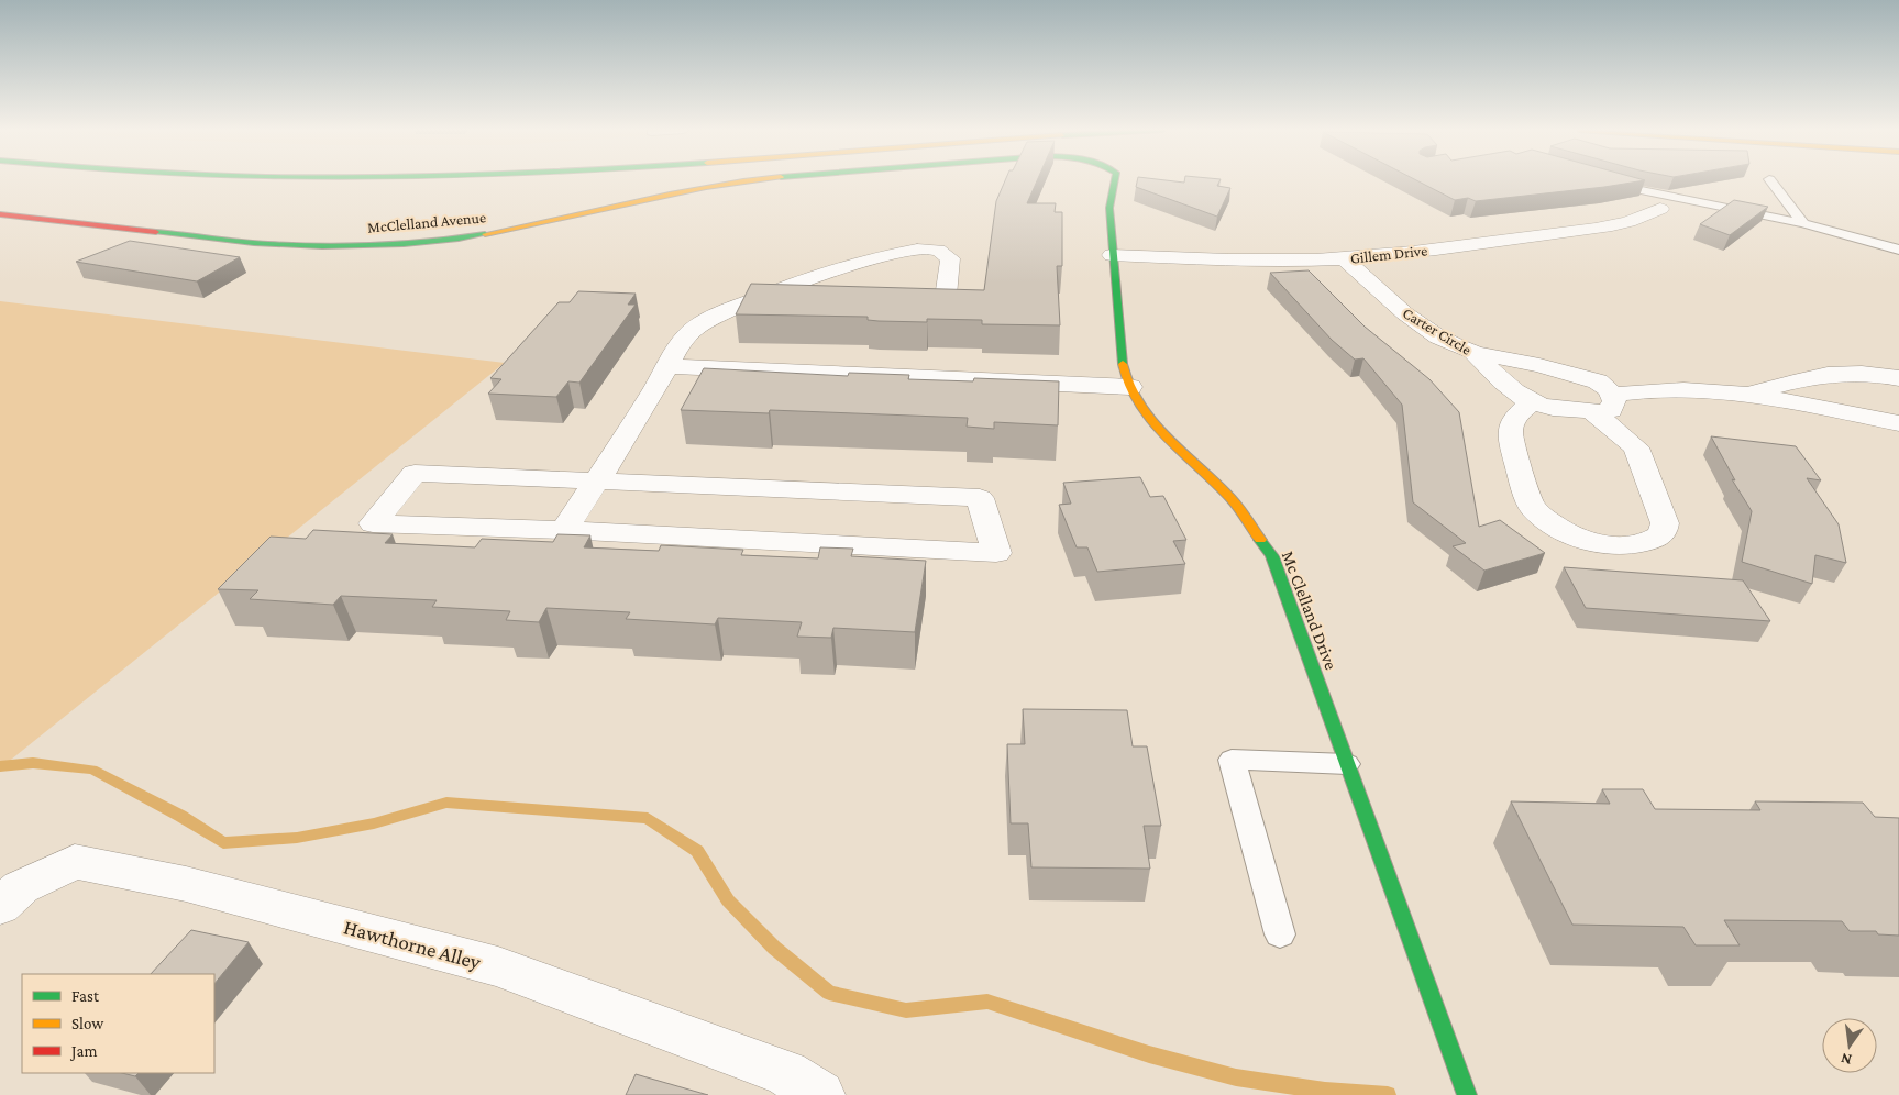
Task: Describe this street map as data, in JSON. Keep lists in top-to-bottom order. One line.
{"streets":{"main road":["McClelland Avenue","Mc Clelland Drive"],"street":["Gillem Drive","Carter Circle","Hawthorne Alley"]},"crossings":[["Gillem Drive","Carter Circle"],["Gillem Drive","Mc Clelland Drive"]],"legend":["Fast","Slow","Jam"],"north":"bottom"}
